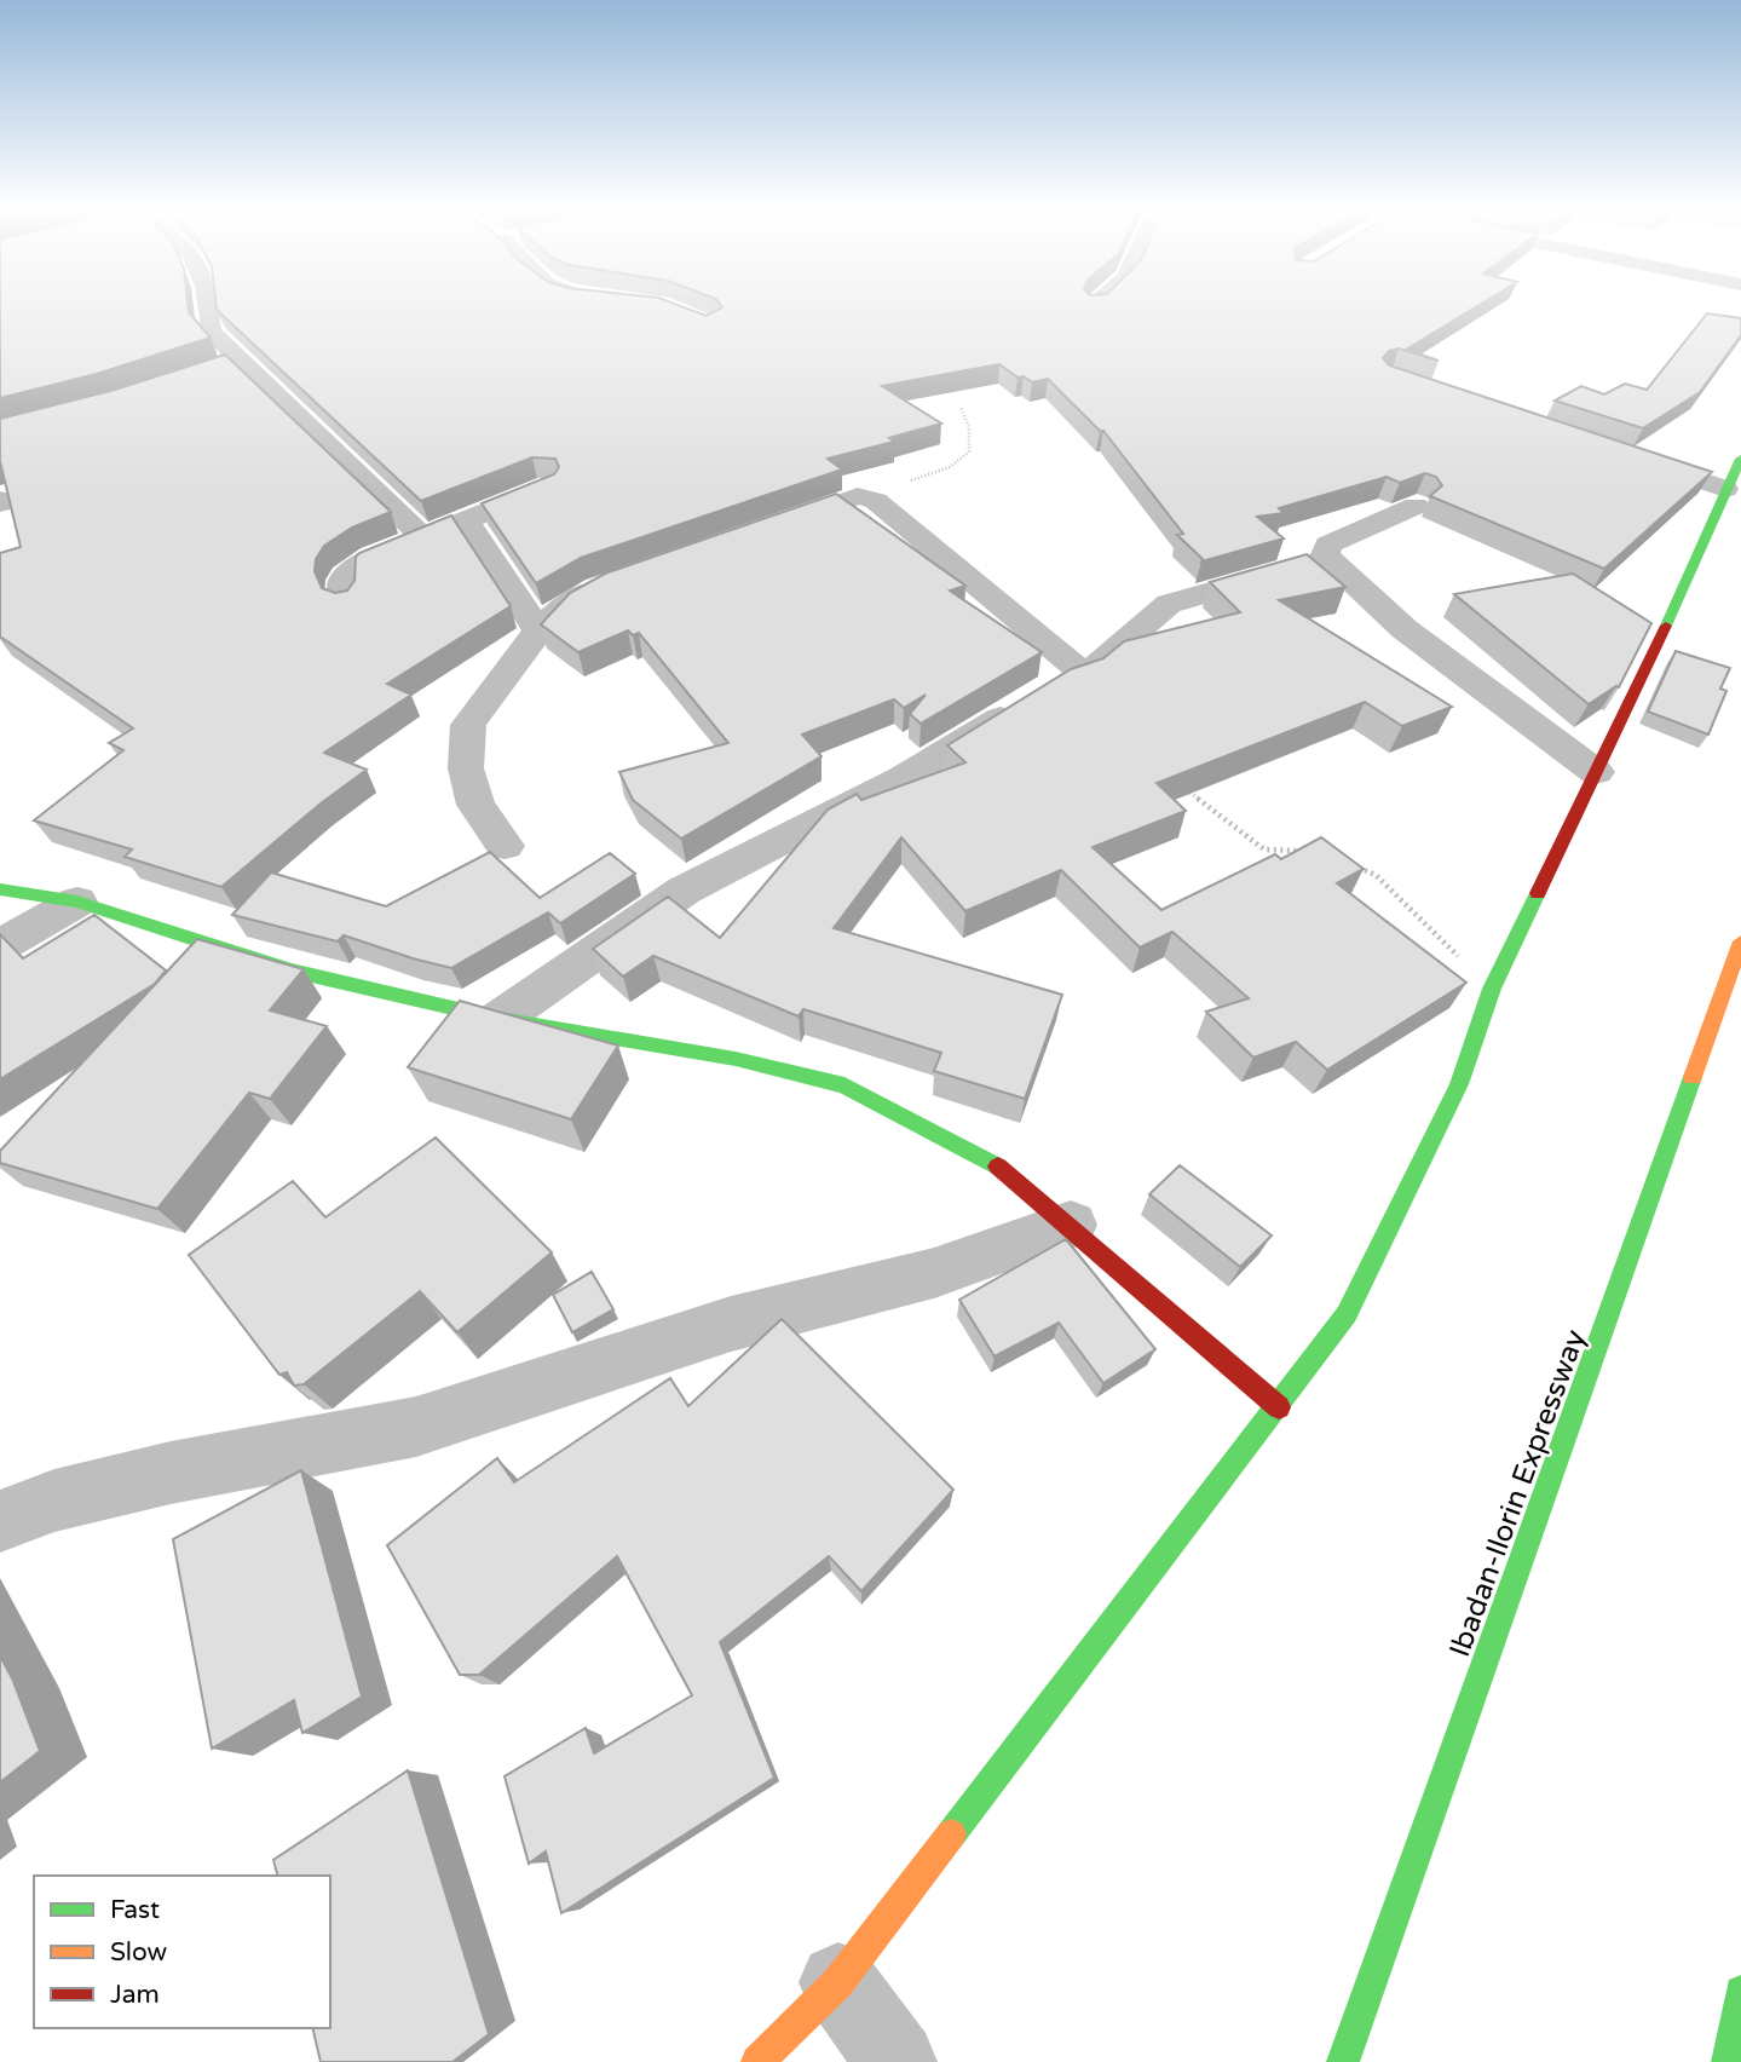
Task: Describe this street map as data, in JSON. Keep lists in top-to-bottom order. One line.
{"streets":{"main road":["Ibadan-Ilorin Expressway"]},"legend":["Fast","Slow","Jam"]}
